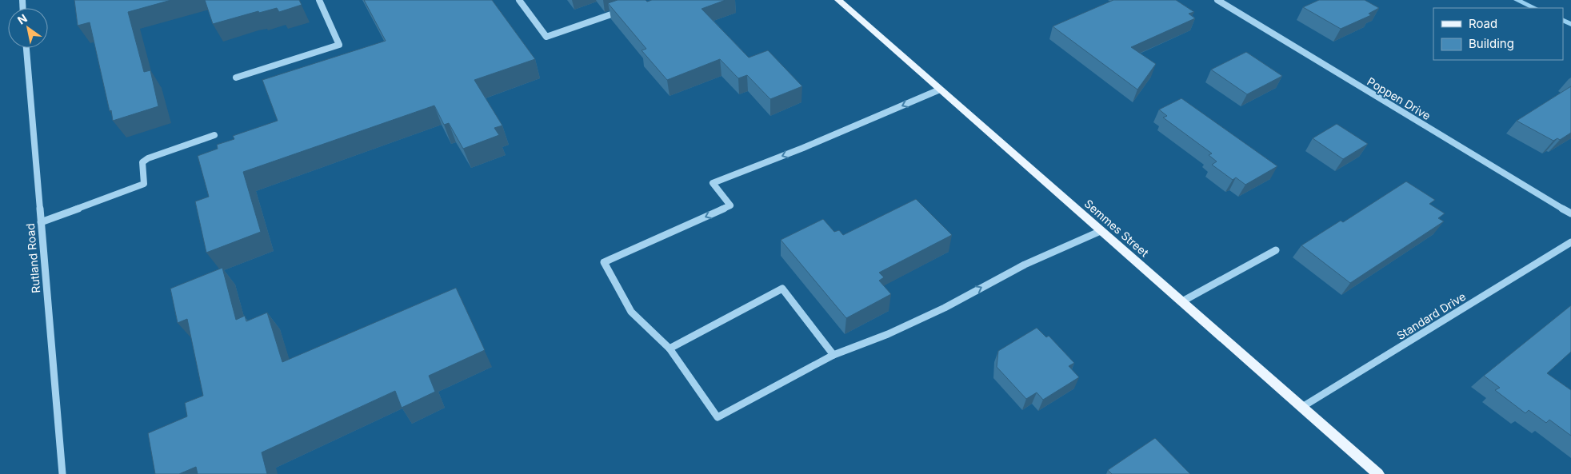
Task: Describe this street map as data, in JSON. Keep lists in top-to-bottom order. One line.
{"streets":{"main road":["Semmes Street"],"street":["Poppen Drive","Rutland Road","Standard Drive"]},"crossings":[["Semmes Street","Standard Drive"]],"legend":["Road","Building"],"north":"top left"}
